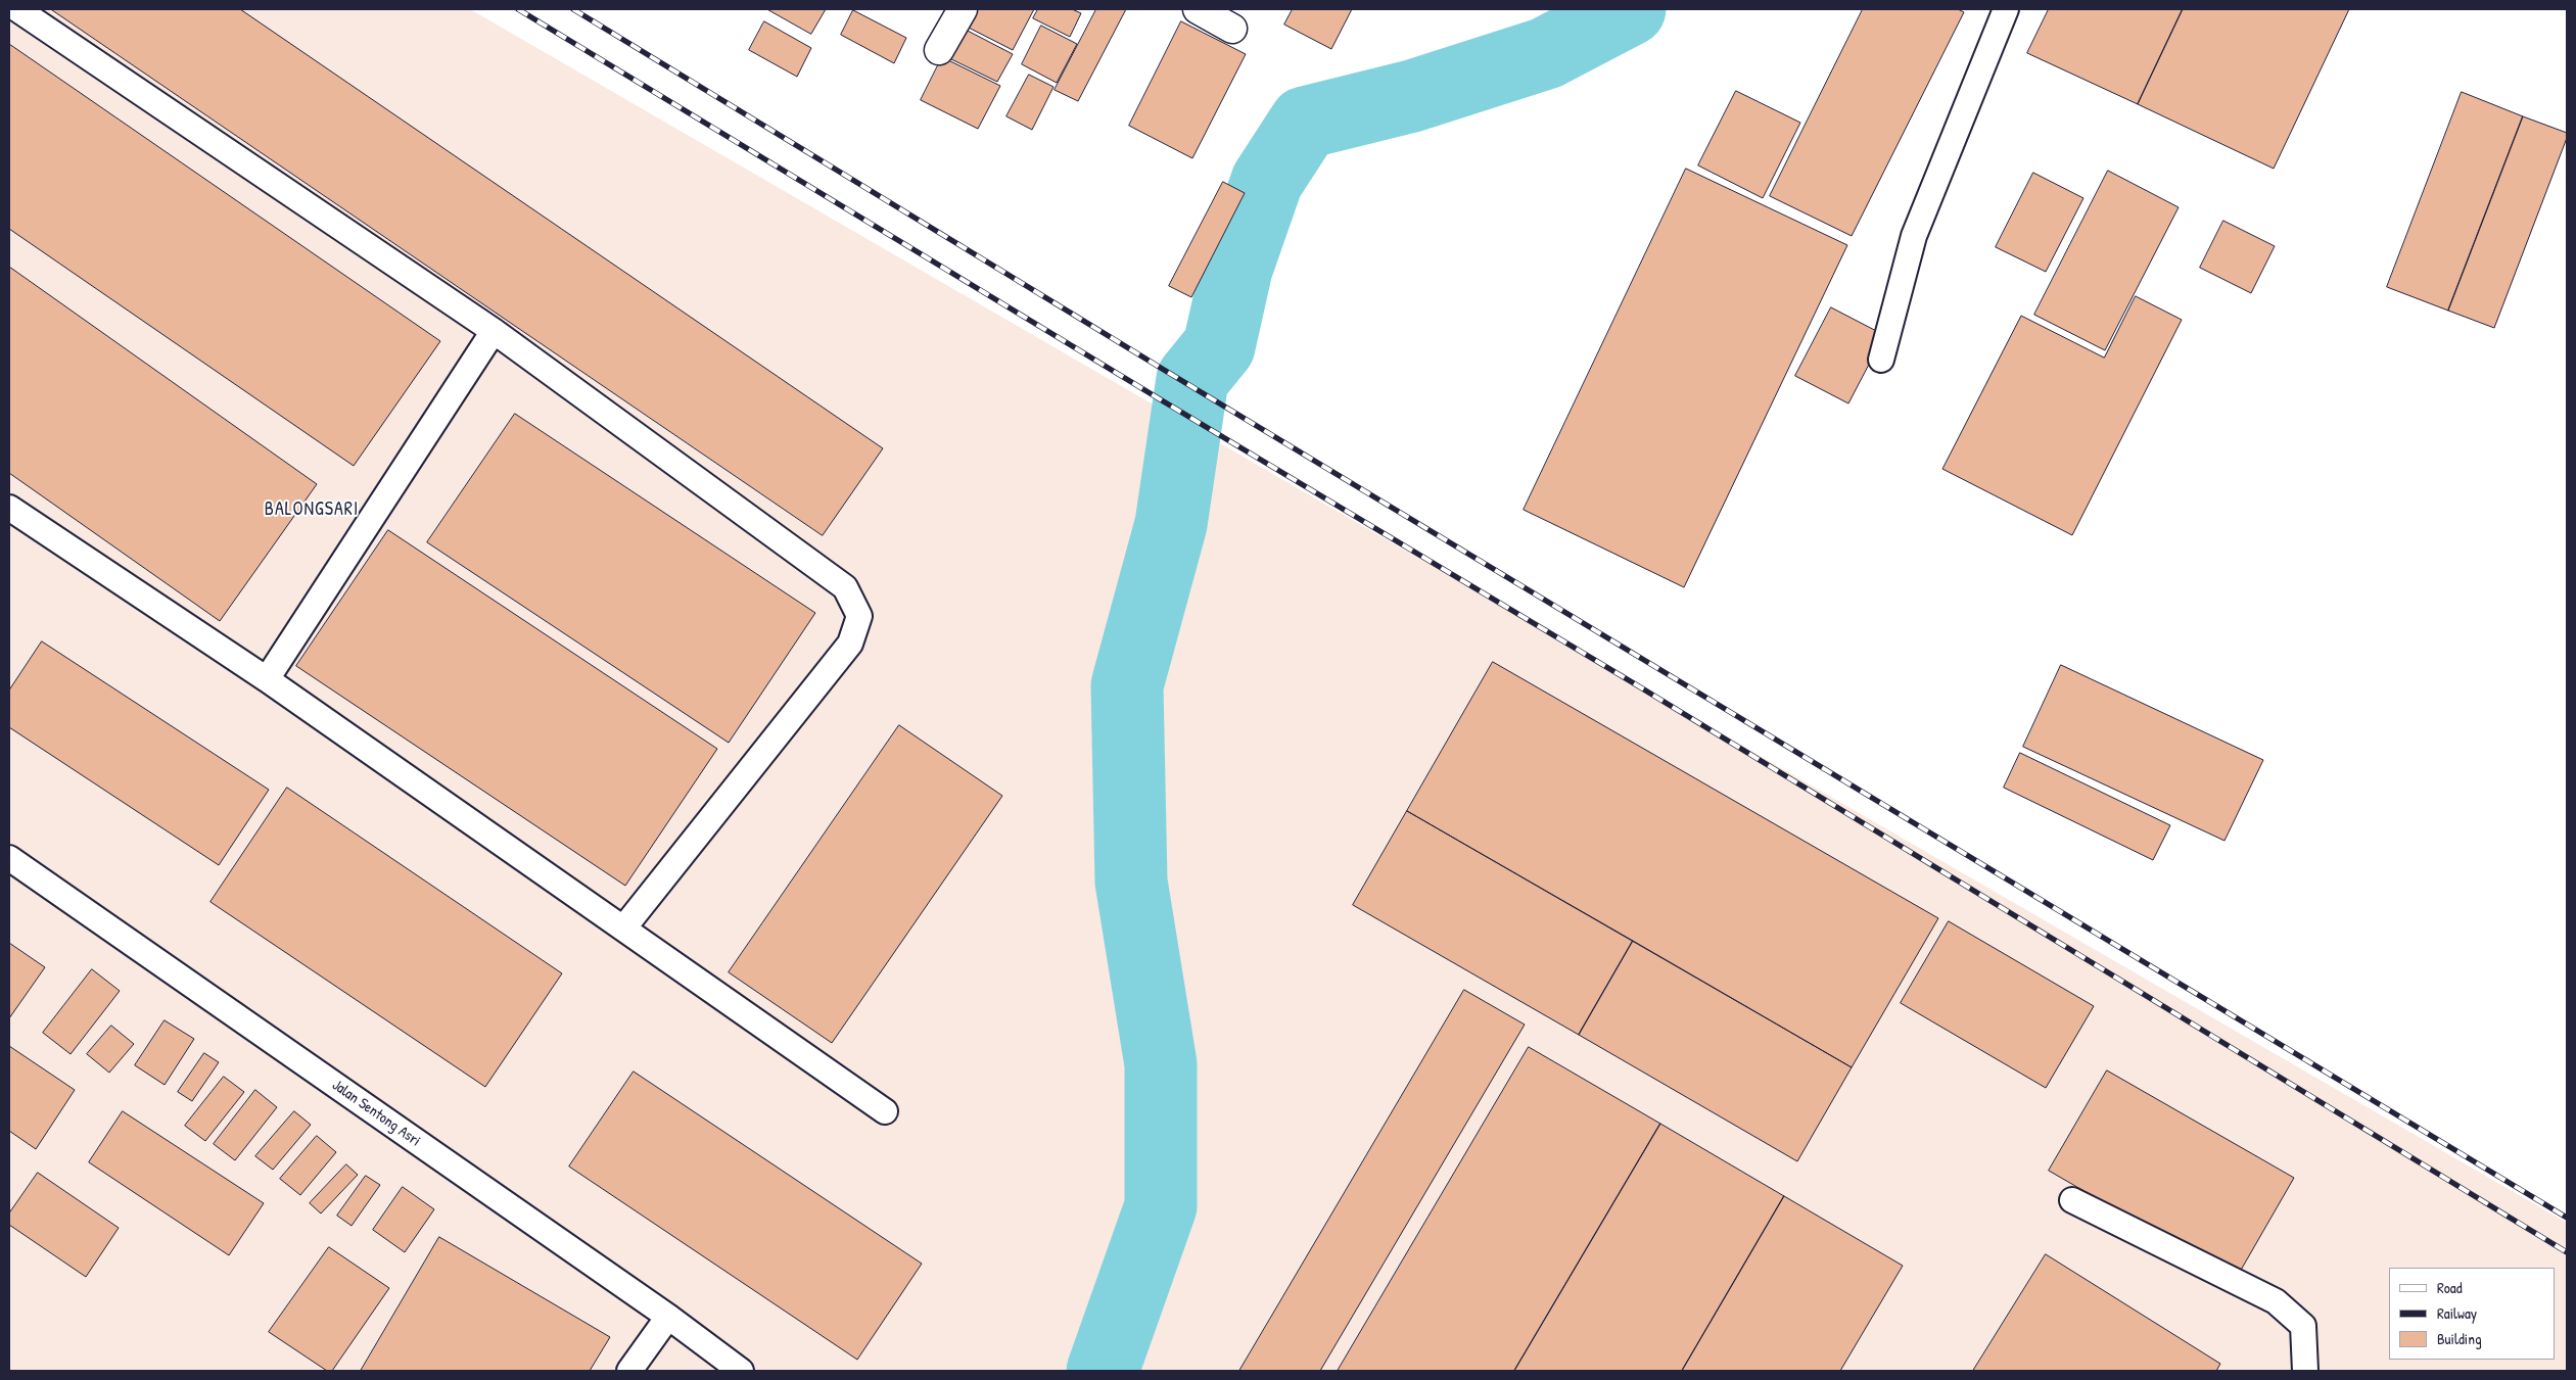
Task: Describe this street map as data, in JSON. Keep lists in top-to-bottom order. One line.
{"streets":{"lane":["Jalan Sentong Asri"]},"districts":["BALONGSARI"],"legend":["Road","Railway","Building"]}
